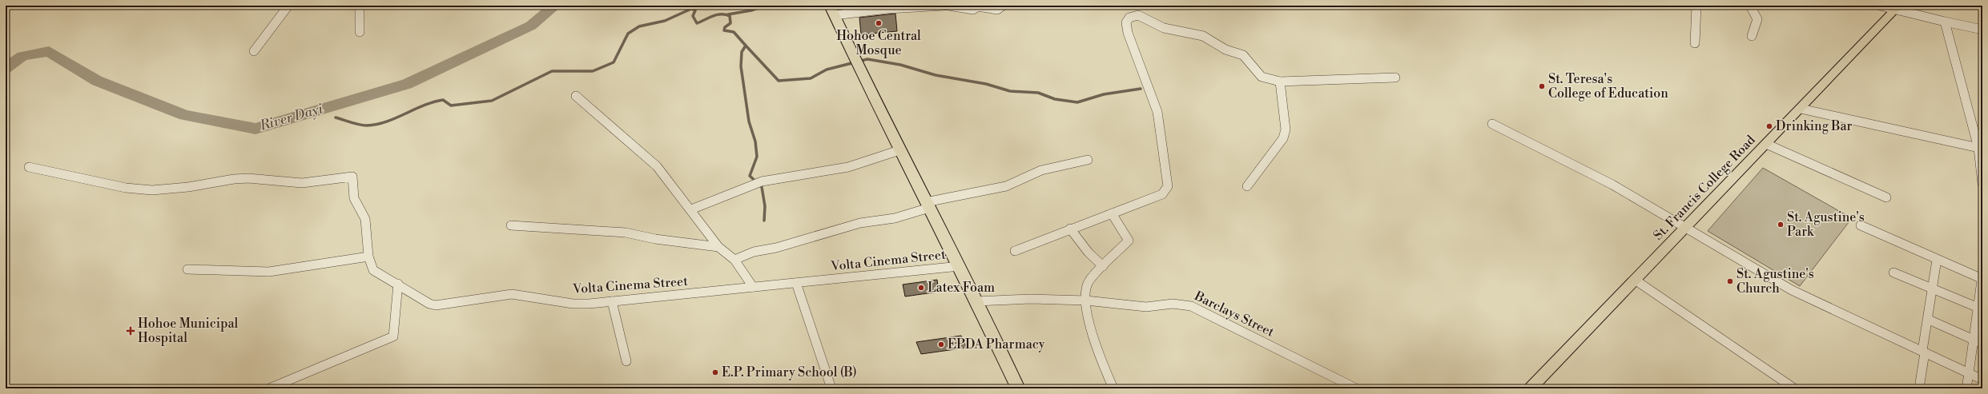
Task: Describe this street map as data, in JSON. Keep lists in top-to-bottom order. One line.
{"streets":{"main road":["St. Francis College Road"],"street":["Volta Cinema Street","Barclays Street"]},"water":["River Dayi"],"places":{"other":["Hohoe Central Mosque","St. Teresa's College of Education","Drinking Bar","St. Agustine's Park","St. Agustine's Church","Latex Foam","EPDA Pharmacy","E.P. Primary School (B)"],"health":["Hohoe Municipal Hospital"]}}
